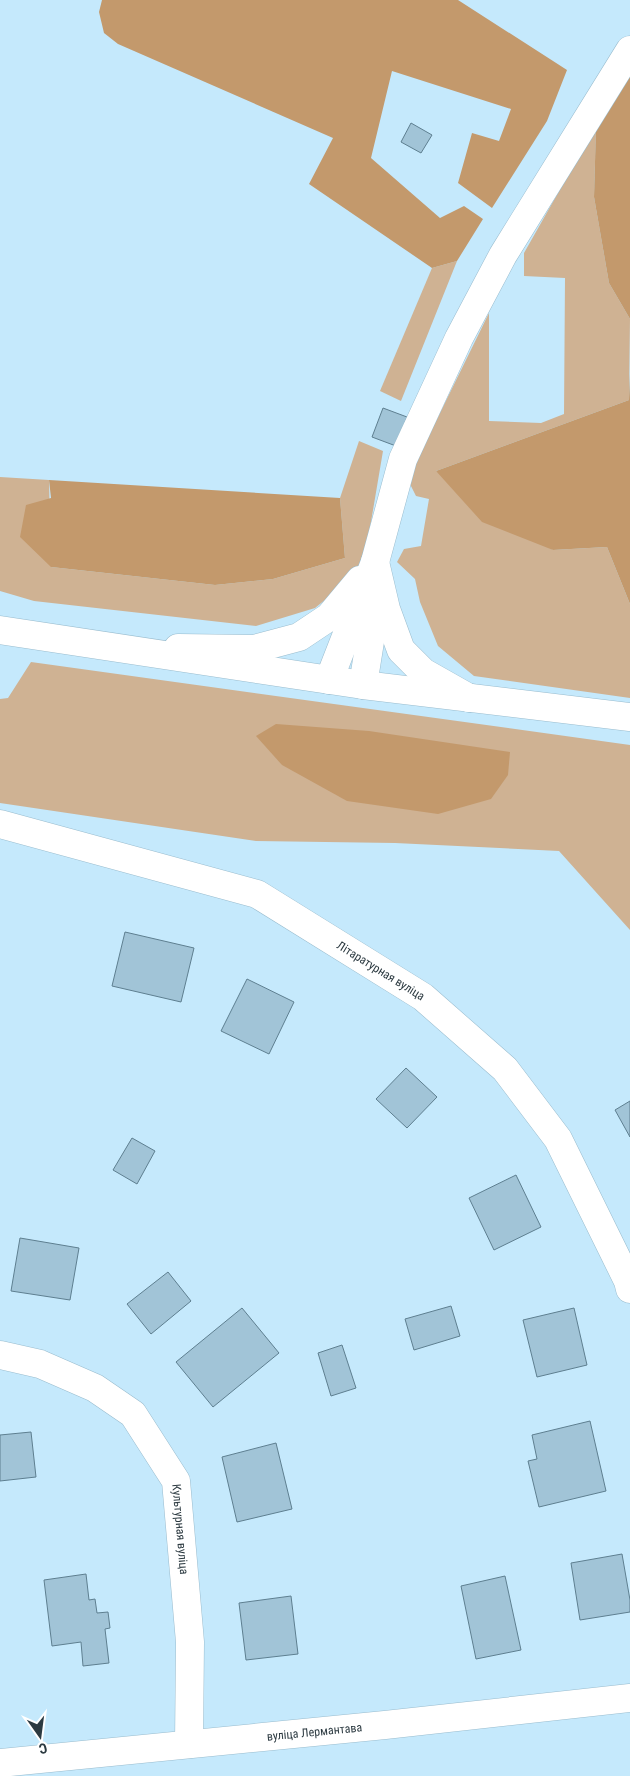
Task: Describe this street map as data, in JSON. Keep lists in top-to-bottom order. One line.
{"streets":{"street":["Літаратурная вуліца","Культурная вуліца","вуліца Лермантава"]},"crossings":[["Культурная вуліца","вуліца Лермантава"]],"north":"bottom"}
